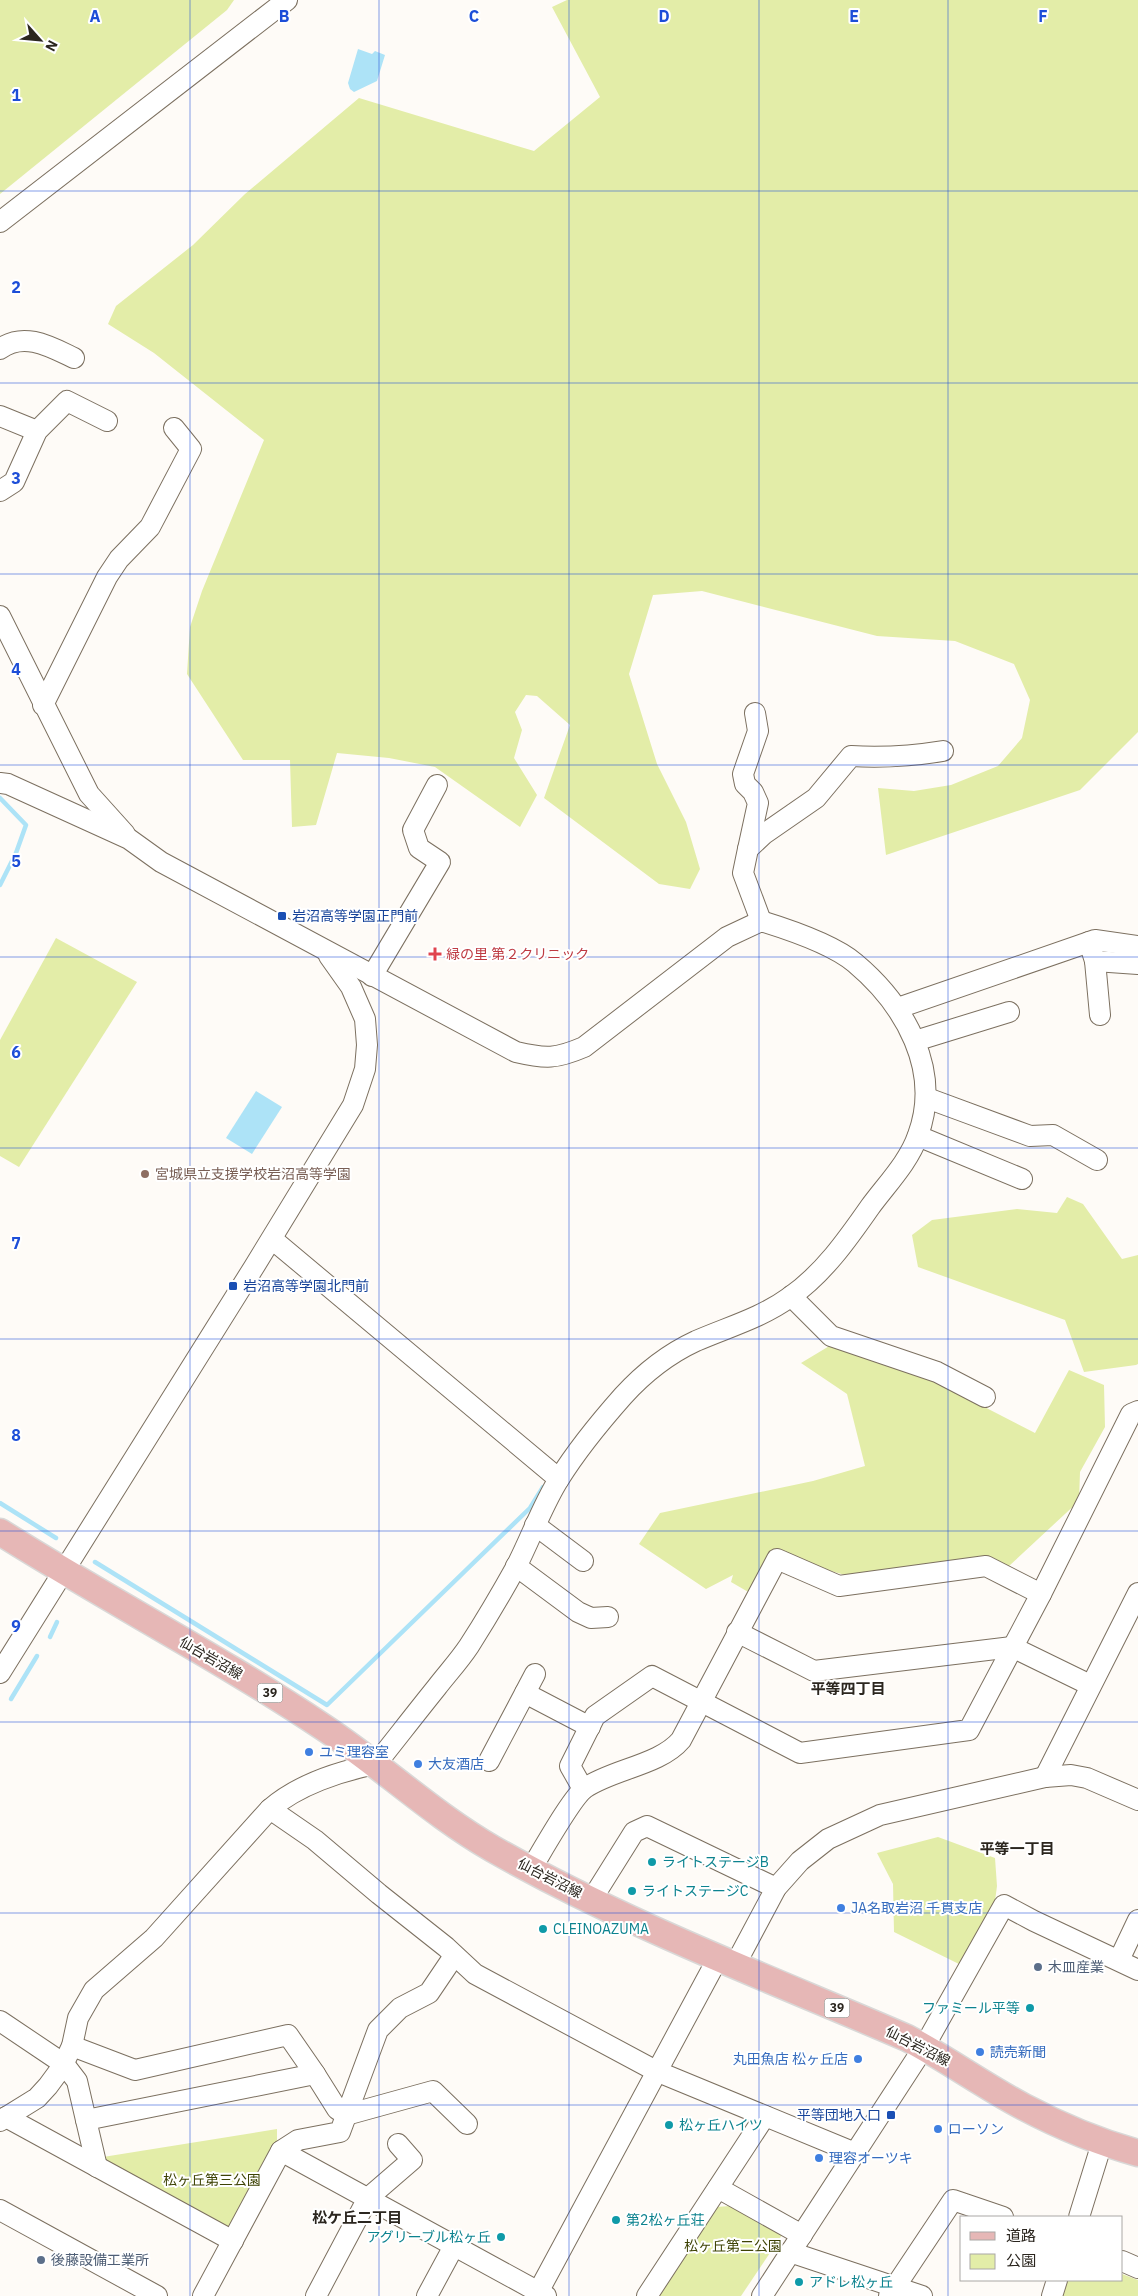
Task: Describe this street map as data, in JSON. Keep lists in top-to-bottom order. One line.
{"streets":{"main road":["仙台岩沼線","39"]},"districts":["平等四丁目","平等一丁目","松ケ丘二丁目"],"parks":["松ヶ丘第三公園","松ヶ丘第二公園"],"places":{"transit":["岩沼高等学園正門前","岩沼高等学園北門前","平等団地入口"],"health":["緑の里 第２クリニック"],"other":["宮城県立支援学校岩沼高等学園","ユミ理容室","大友酒店","ライトステージB","ライトステージC","JA名取岩沼 千貫支店","CLEINOAZUMA","木皿産業","ファミール平等","読売新聞","丸田魚店 松ヶ丘店","松ヶ丘ハイツ","ローソン","理容オーツキ","第2松ヶ丘荘","アグリーブル松ヶ丘","後藤設備工業所","アドレ松ヶ丘"]},"legend":["道路","公園"],"north":"bottom right","grid":{"columns":["A","B","C","D","E","F"],"rows":["1","2","3","4","5","6","7","8","9"]}}
